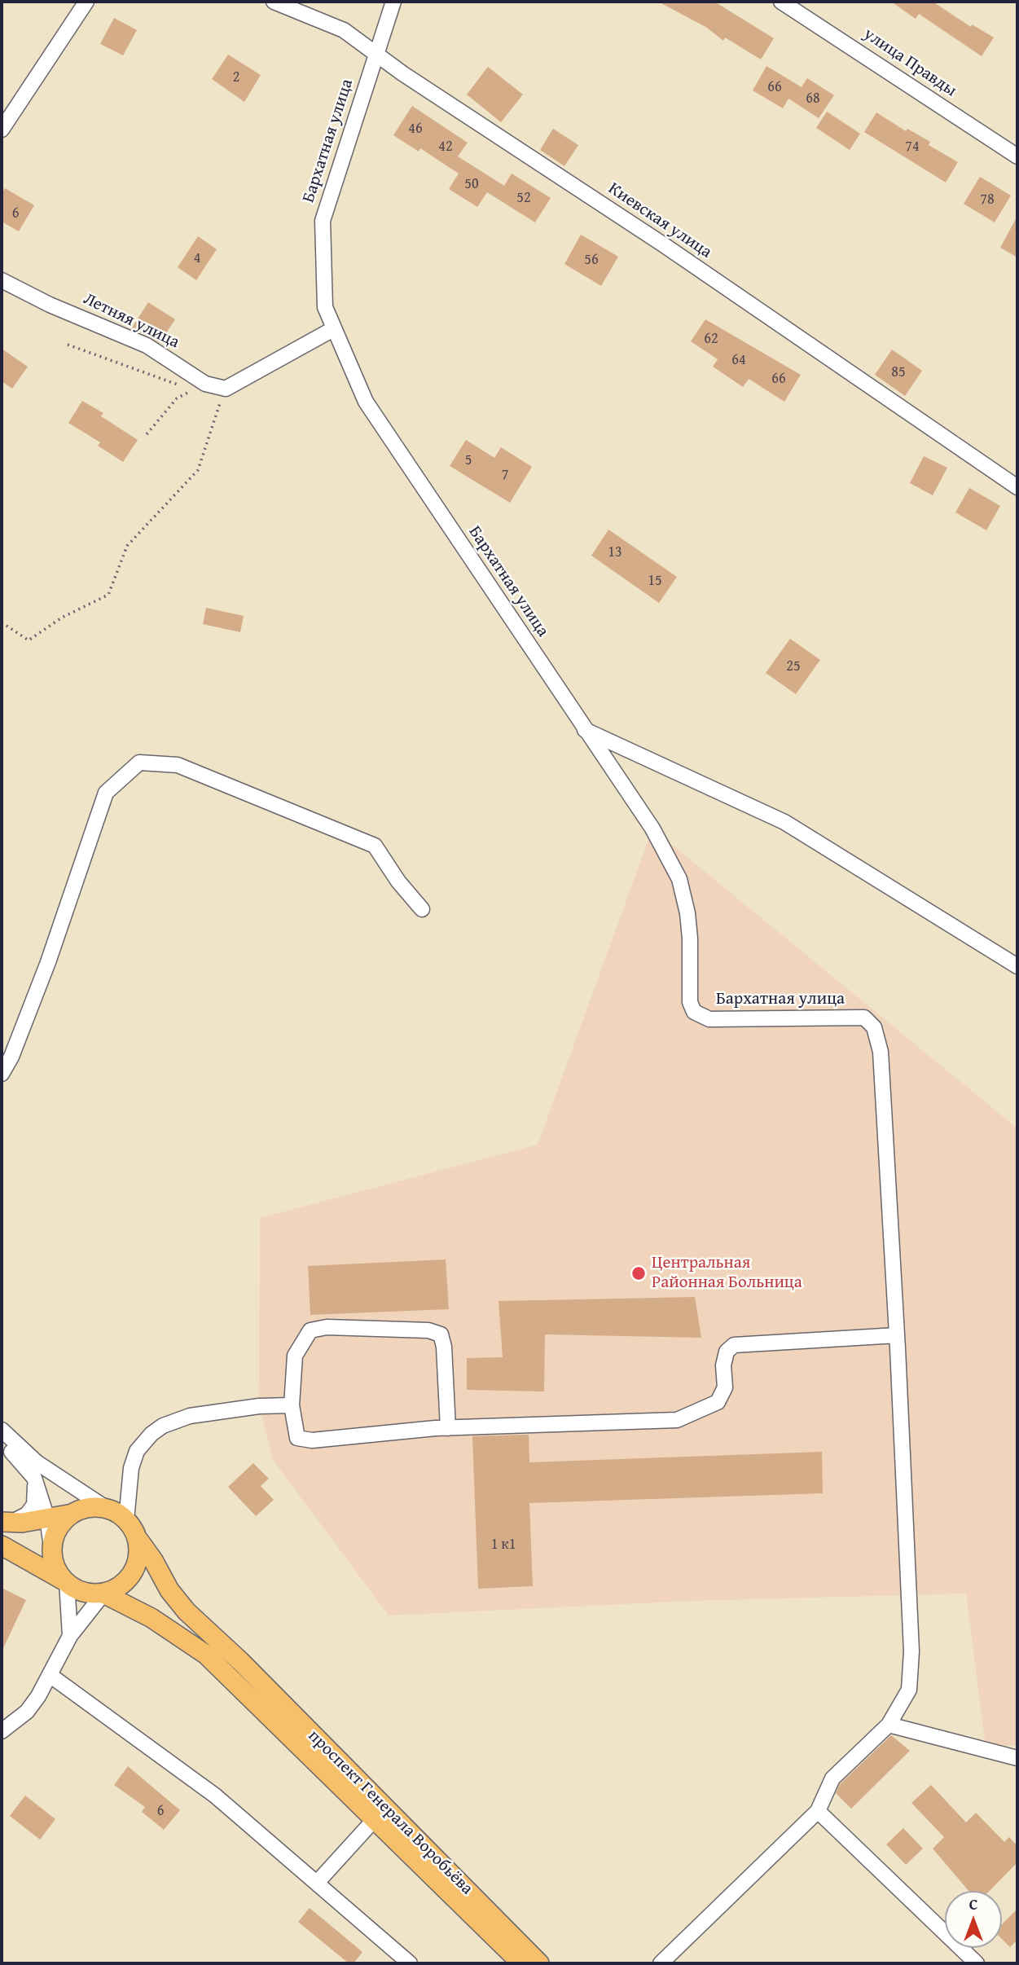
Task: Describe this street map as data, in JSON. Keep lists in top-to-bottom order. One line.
{"streets":{"main road":["проспект Генерала Воробьёва"],"street":["улица Правды","Бархатная улица","Киевская улица","Летняя улица"]},"crossings":[["Бархатная улица","Киевская улица"]],"places":["Центральная Районная Больница"],"house_numbers":["2","66","68","46","42","74","50","52","78","6","4","56","62","64","85","66","5","7","13","15","25","1 к1","6"],"north":"top"}
